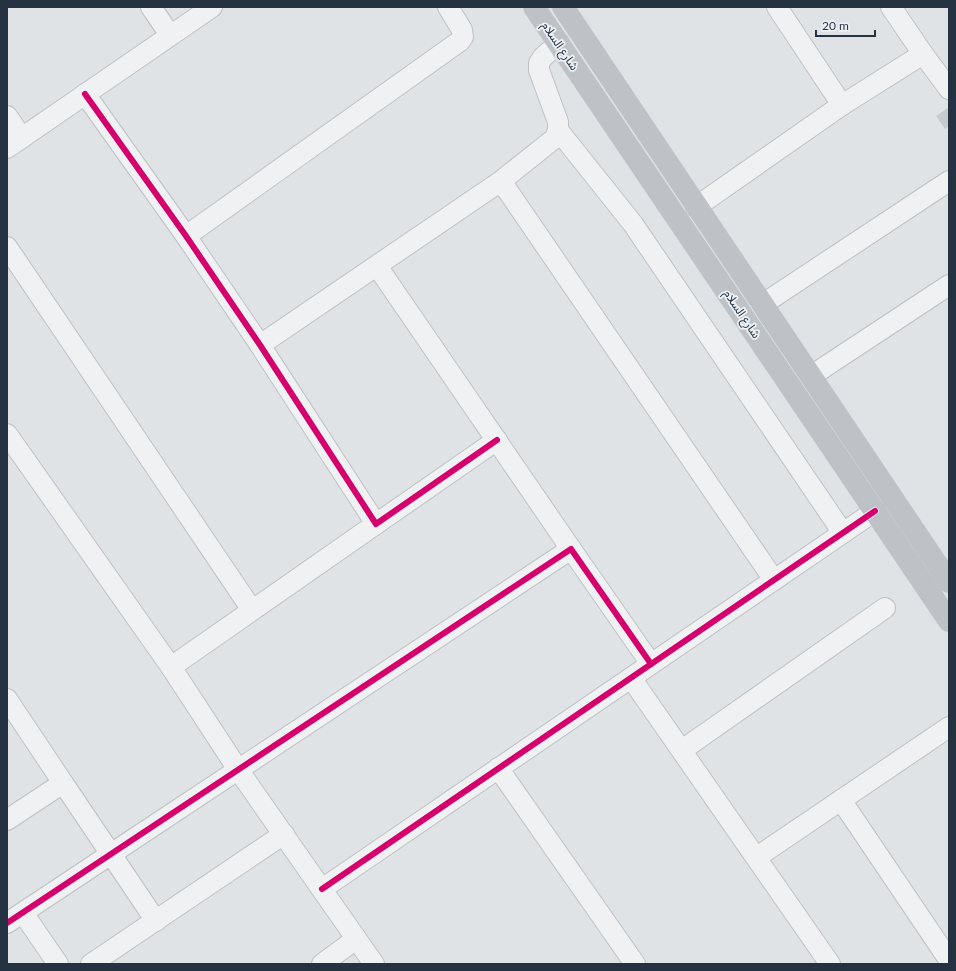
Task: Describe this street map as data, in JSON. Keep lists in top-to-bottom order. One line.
{"streets":{"main road":["شارع السلام"]},"scale_bar":"20 m"}
